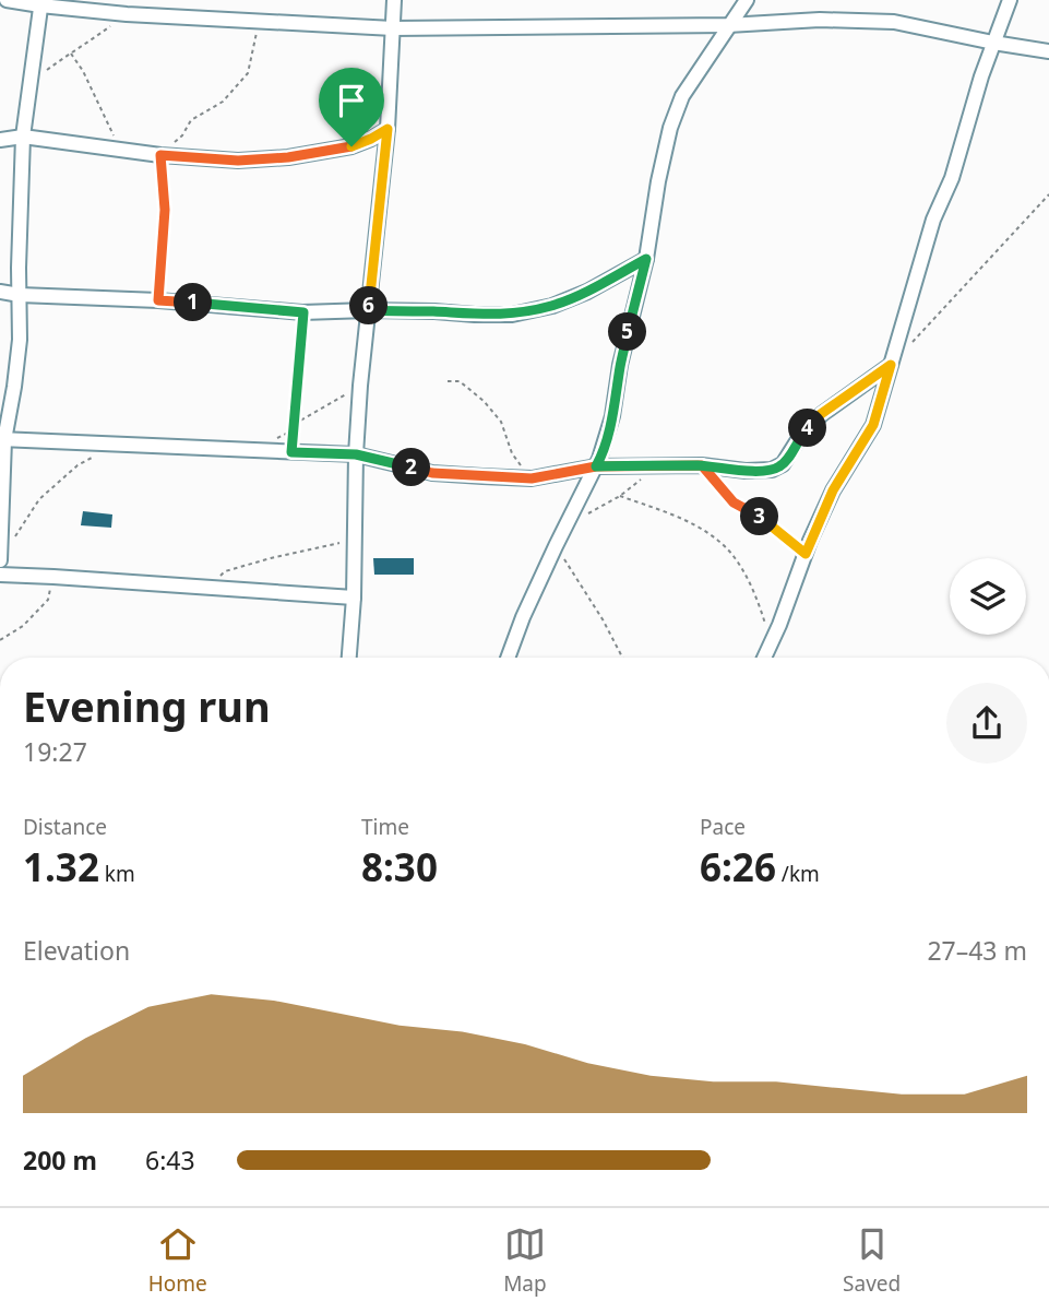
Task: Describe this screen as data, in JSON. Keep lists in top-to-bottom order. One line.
{"page":{"pins":["1","6","5","4","2","3"],"heading":["Evening run","19:27"],"stats":[["Distance","1.32 km"],["Time","8:30"],["Pace","6:26 /km"]],"chart":["Elevation","27–43 m"],"list":[{"name":"200 m","note":"6:43"}],"tabs":["Home","Map","Saved"]}}
